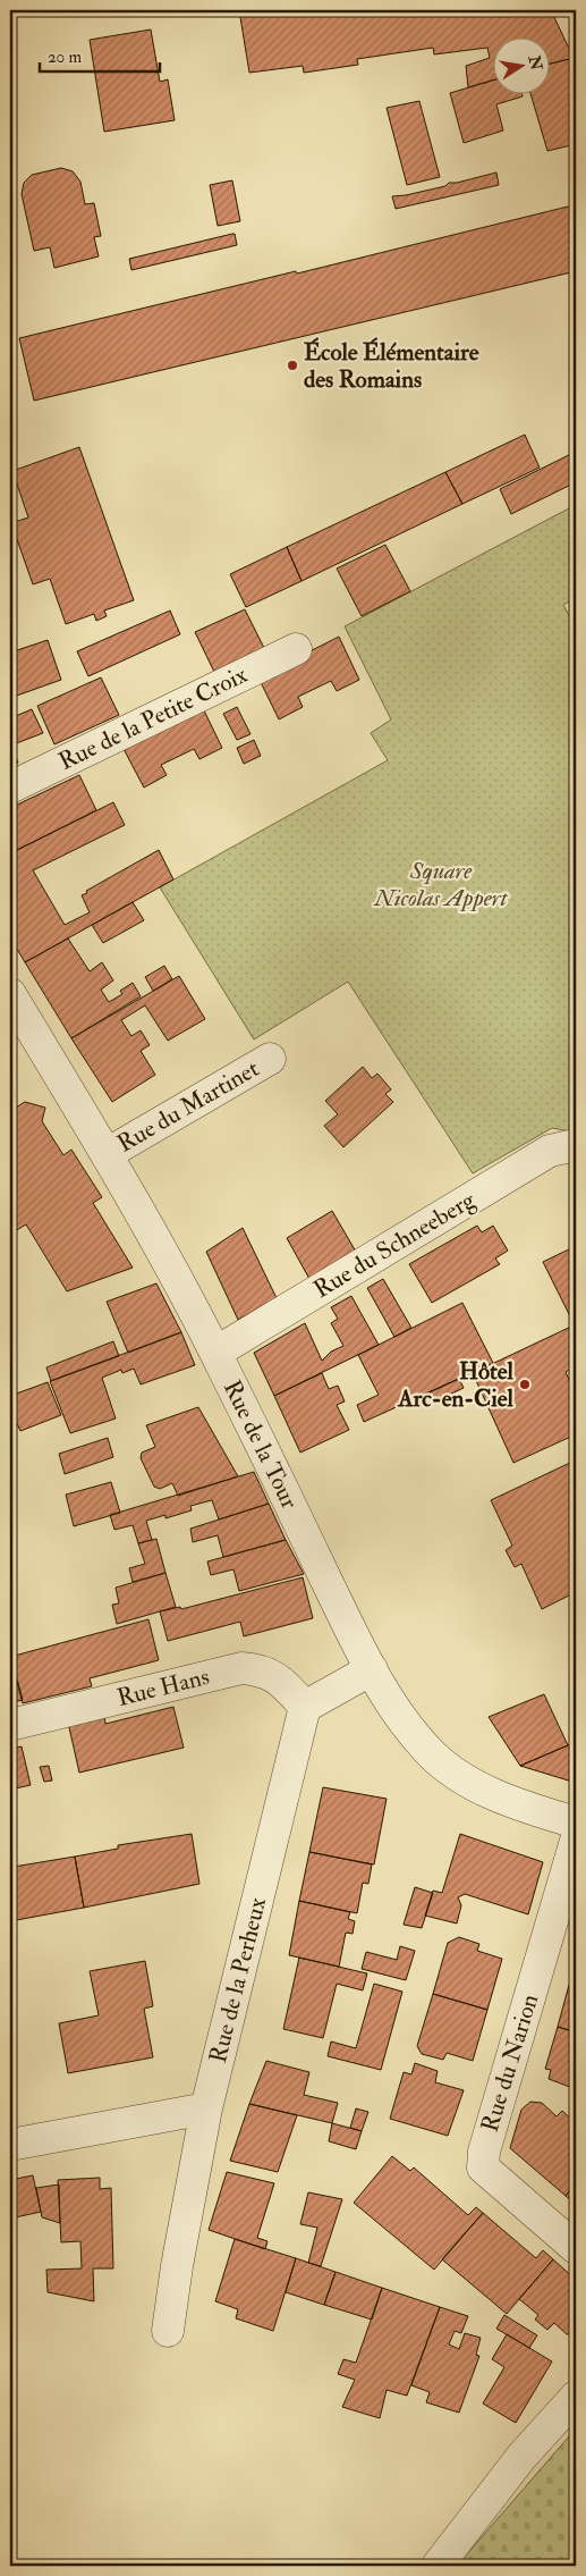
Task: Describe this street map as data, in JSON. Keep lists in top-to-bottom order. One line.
{"streets":{"street":["Rue de la Petite Croix","Rue du Martinet","Rue du Schneeberg","Rue de la Tour","Rue Hans","Rue de la Perheux","Rue du Narion"]},"crossings":[["Rue du Martinet","Rue de la Tour"],["Rue du Schneeberg","Rue de la Tour"],["Rue Hans","Rue de la Perheux"]],"parks":["Square Nicolas Appert"],"places":["École Élémentaire des Romains","Hôtel Arc-en-Ciel"],"scale_bar":"20 m","north":"right"}
